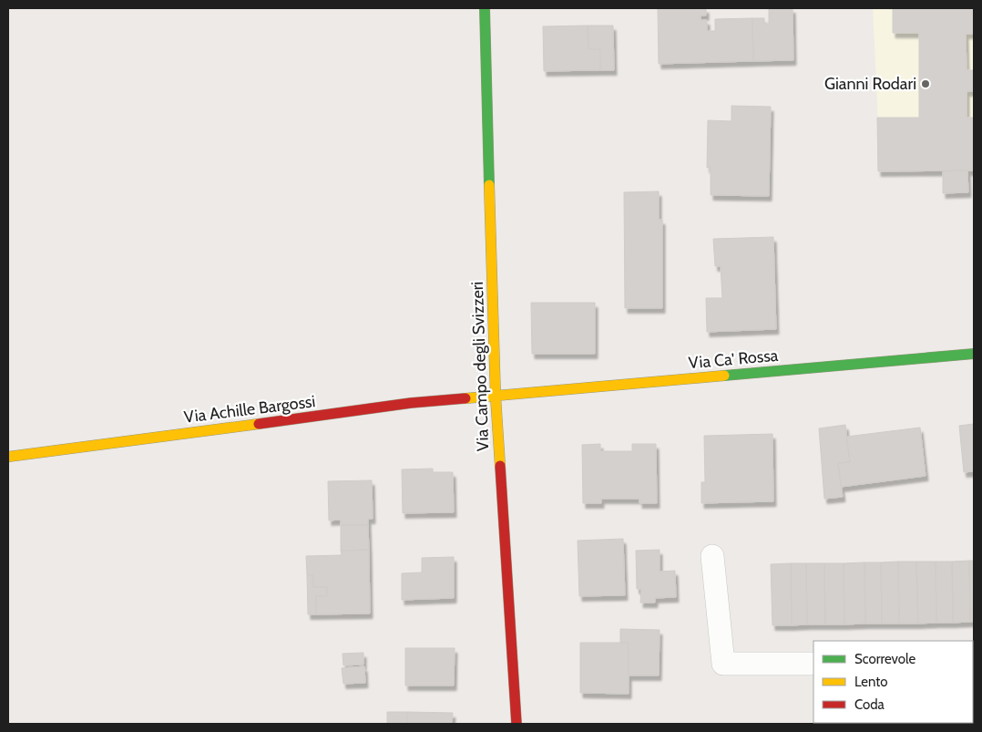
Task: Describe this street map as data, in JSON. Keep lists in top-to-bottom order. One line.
{"streets":{"street":["Via Ca' Rossa","Via Campo degli Svizzeri","Via Achille Bargossi"]},"crossings":[["Via Ca' Rossa","Via Campo degli Svizzeri"],["Via Ca' Rossa","Via Achille Bargossi"],["Via Campo degli Svizzeri","Via Achille Bargossi"]],"places":["Gianni Rodari"],"legend":["Scorrevole","Lento","Coda"]}
